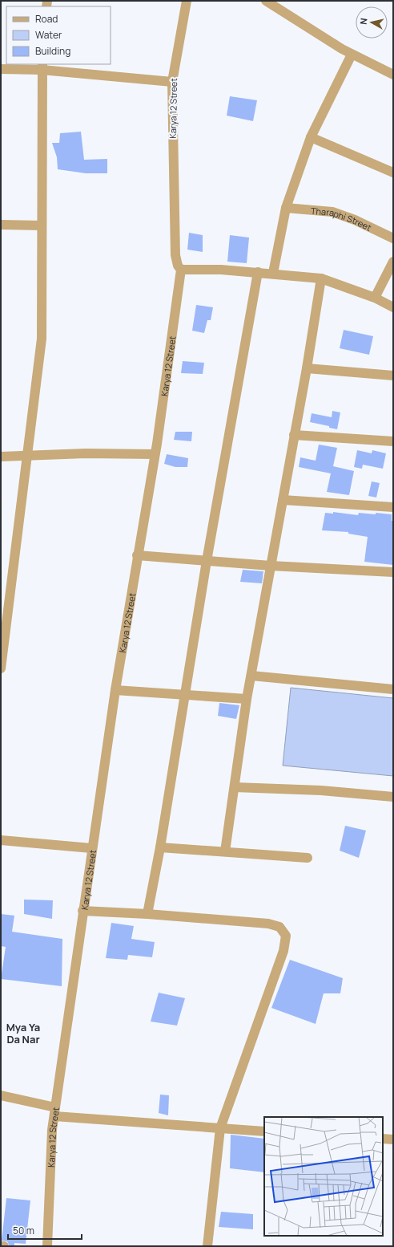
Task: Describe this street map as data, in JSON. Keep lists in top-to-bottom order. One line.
{"streets":{"street":["Karya 12 Street","Tharaphi Street"]},"districts":["Mya Ya Da Nar"],"legend":["Road","Water","Building"],"scale_bar":"50 m","north":"left"}
